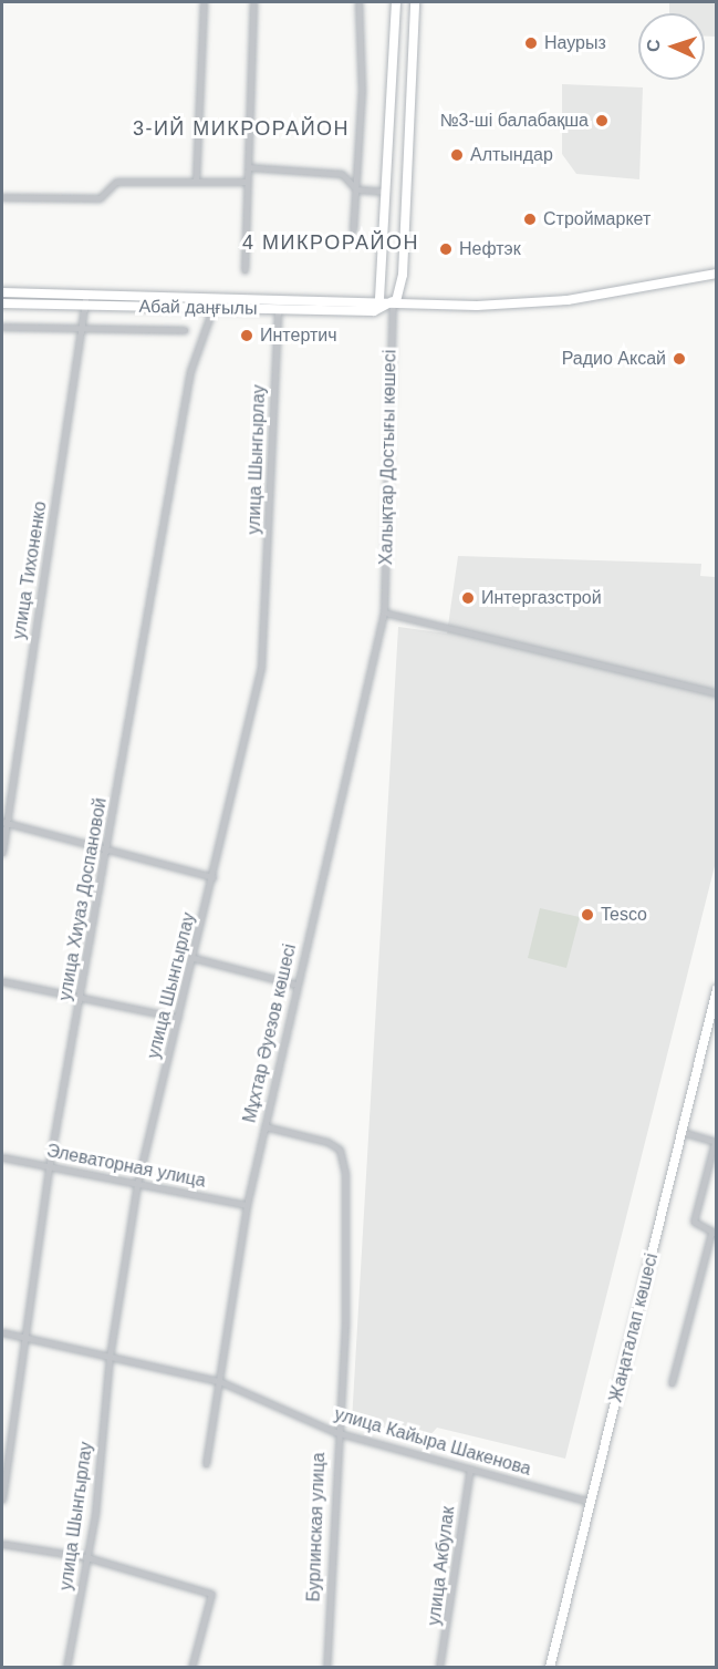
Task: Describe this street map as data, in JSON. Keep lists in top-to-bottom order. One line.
{"streets":{"main road":["Абай даңғылы","Халықтар Достығы көшесі","Жаңаталап көшесі"],"street":["улица Шынгырлау","улица Тихоненко","улица Хиуаз Доспановой","Мұхтар Әуезов көшесі","Элеваторная улица","улица Кайыра Шакенова","Бурлинская улица","улица Акбулак"]},"crossings":[["Абай даңғылы","Халықтар Достығы көшесі"],["Абай даңғылы","улица Шынгырлау"],["Абай даңғылы","улица Тихоненко"],["Абай даңғылы","улица Хиуаз Доспановой"],["Халықтар Достығы көшесі","Мұхтар Әуезов көшесі"],["улица Шынгырлау","Элеваторная улица"],["улица Шынгырлау","улица Кайыра Шакенова"],["улица Хиуаз Доспановой","Элеваторная улица"],["улица Хиуаз Доспановой","улица Кайыра Шакенова"],["Мұхтар Әуезов көшесі","Элеваторная улица"],["Мұхтар Әуезов көшесі","улица Кайыра Шакенова"],["Мұхтар Әуезов көшесі","Бурлинская улица"],["Жаңаталап көшесі","улица Кайыра Шакенова"],["улица Кайыра Шакенова","Бурлинская улица"],["улица Кайыра Шакенова","улица Акбулак"]],"districts":["3-ИЙ МИКРОРАЙОН","4 МИКРОРАЙОН"],"places":["Наурыз","№3-ші балабақша","Алтындар","Строймаркет","Нефтэк","Интертич","Радио Аксай","Интергазстрой","Tesco"],"north":"left"}
